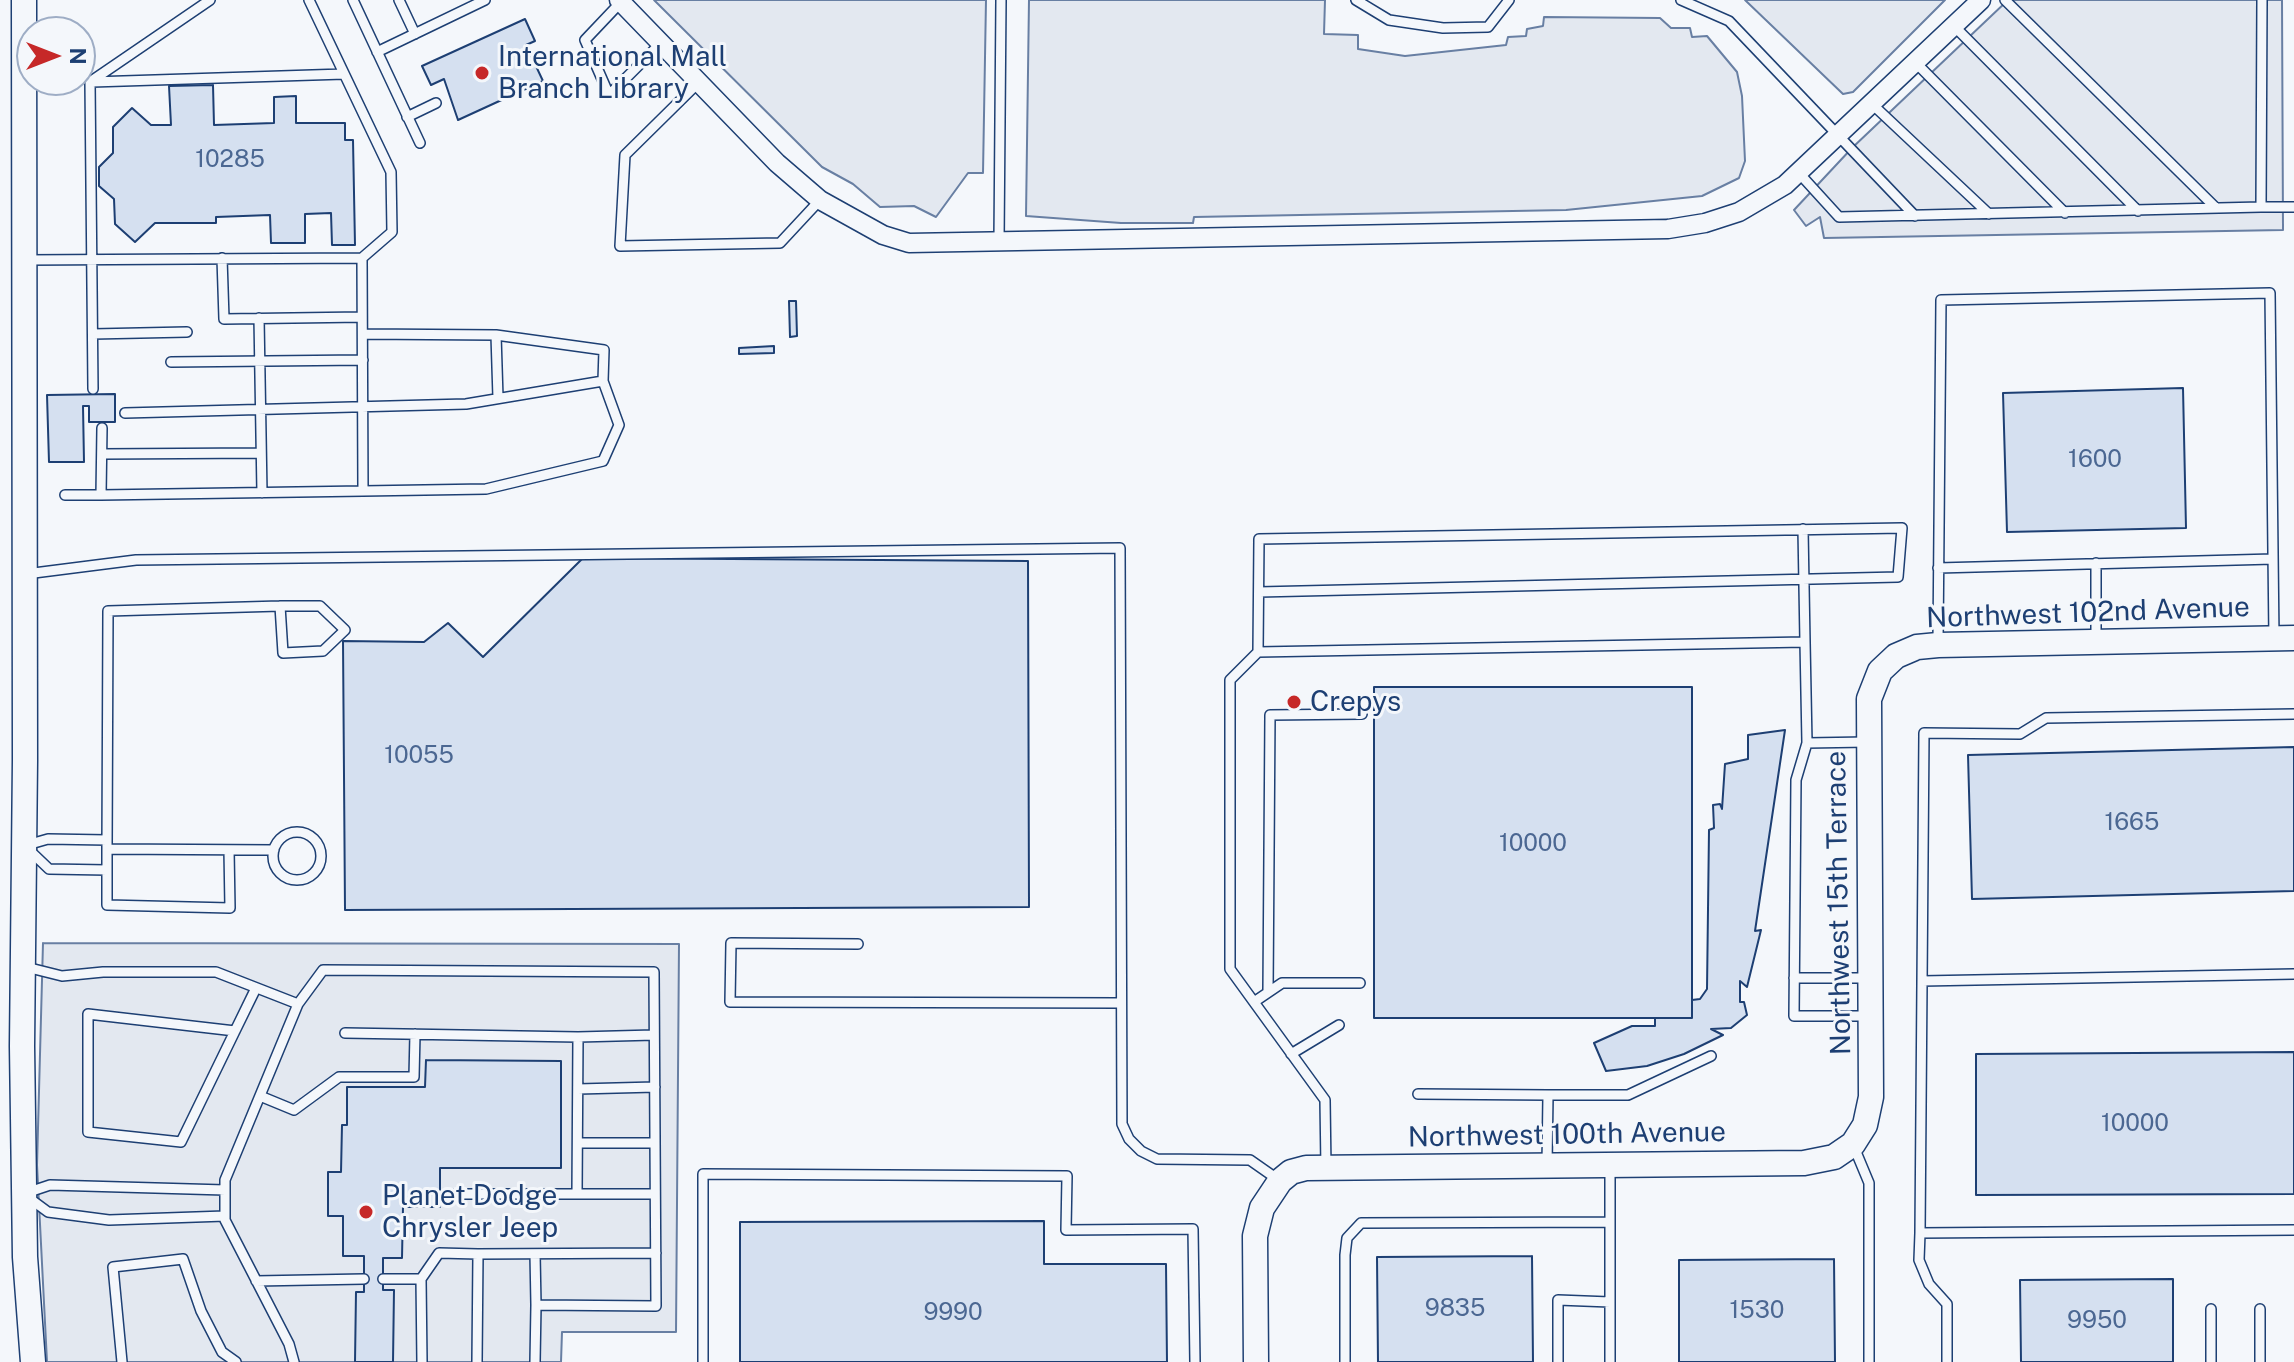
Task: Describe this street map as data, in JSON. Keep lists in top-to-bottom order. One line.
{"streets":{"street":["Northwest 102nd Avenue","Northwest 15th Terrace","Northwest 100th Avenue"]},"crossings":[["Northwest 102nd Avenue","Northwest 15th Terrace"],["Northwest 15th Terrace","Northwest 100th Avenue"]],"places":["International Mall Branch Library","Crepys","Planet Dodge Chrysler Jeep"],"house_numbers":["10285","1600","10055","1665","10000","10000","9835","1530","9990","9950"],"north":"right"}
